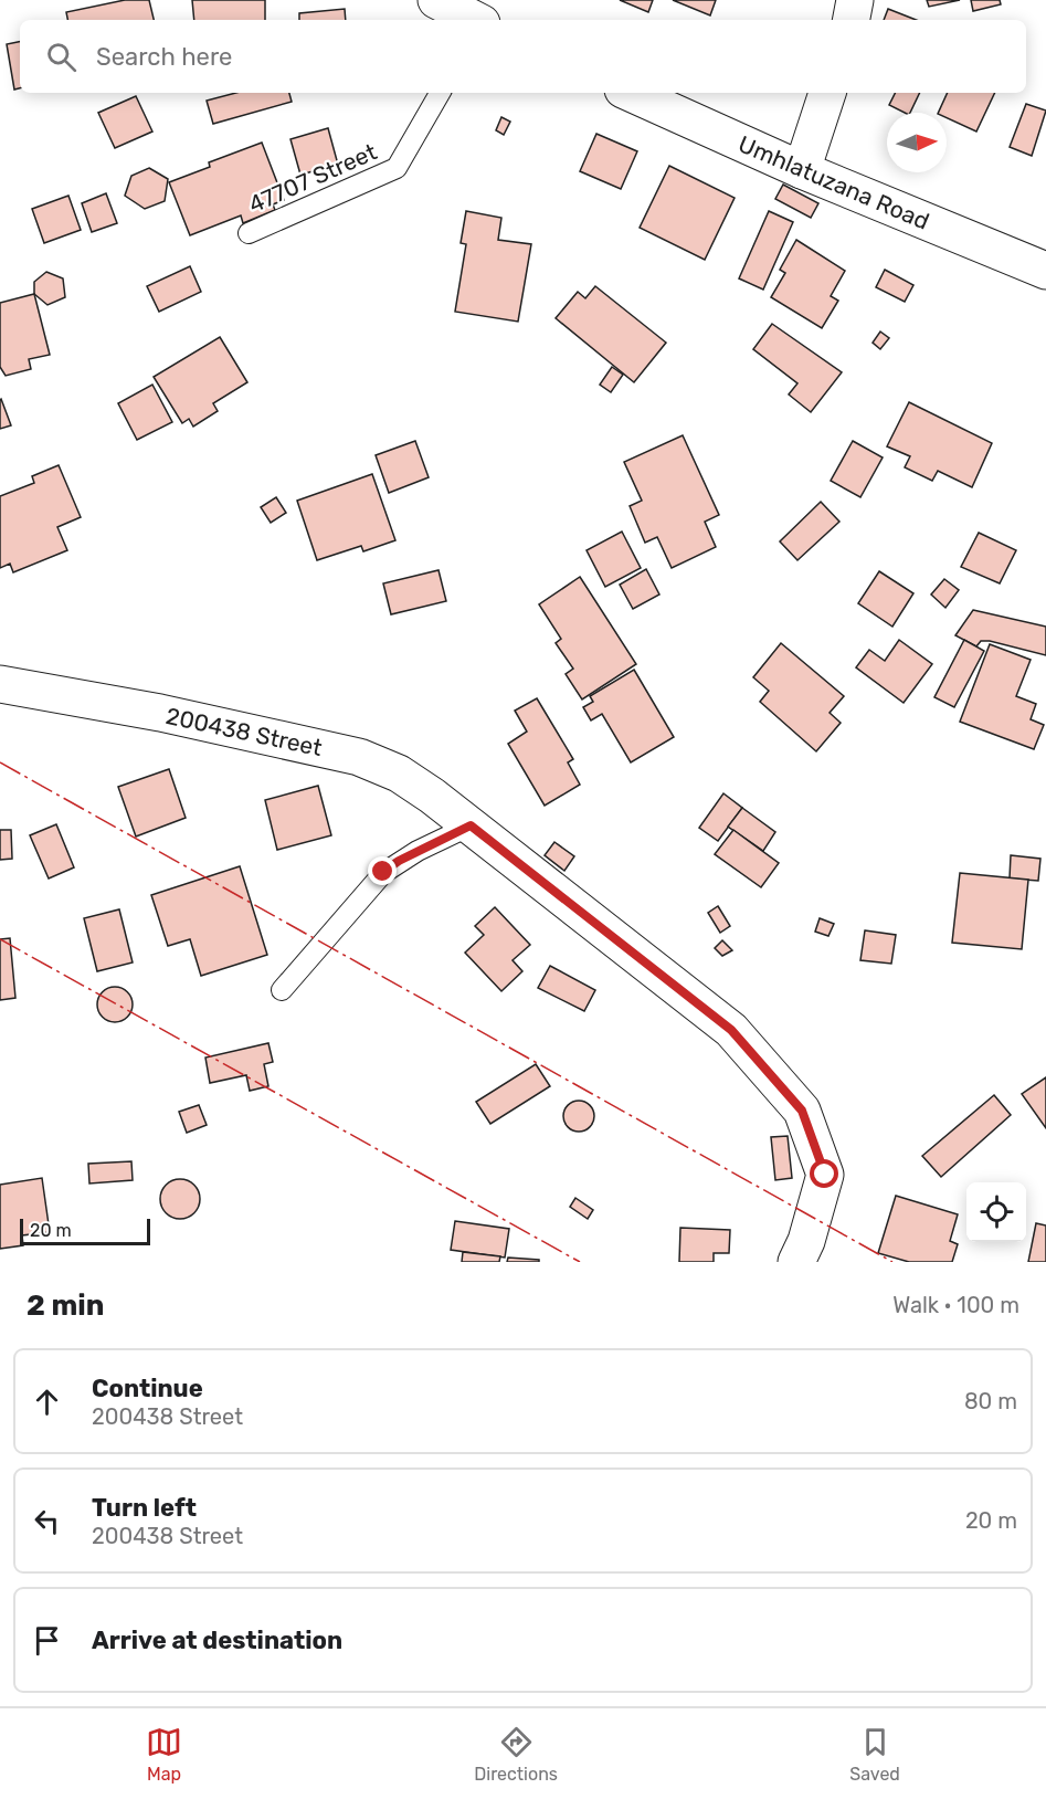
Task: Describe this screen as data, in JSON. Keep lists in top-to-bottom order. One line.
{"streets":{"street":["Umhlatuzana Road","200438 Street"],"lane":["47707 Street"]},"scale_bar":"20 m","north":"right","page":{"search":"Search here","scale":"20 m","heading":["2 min","Walk · 100 m"],"list":[["Continue","200438 Street","80 m"],["Turn left","200438 Street","20 m"],"Arrive at destination"],"nav":["Map","Directions","Saved"]}}
